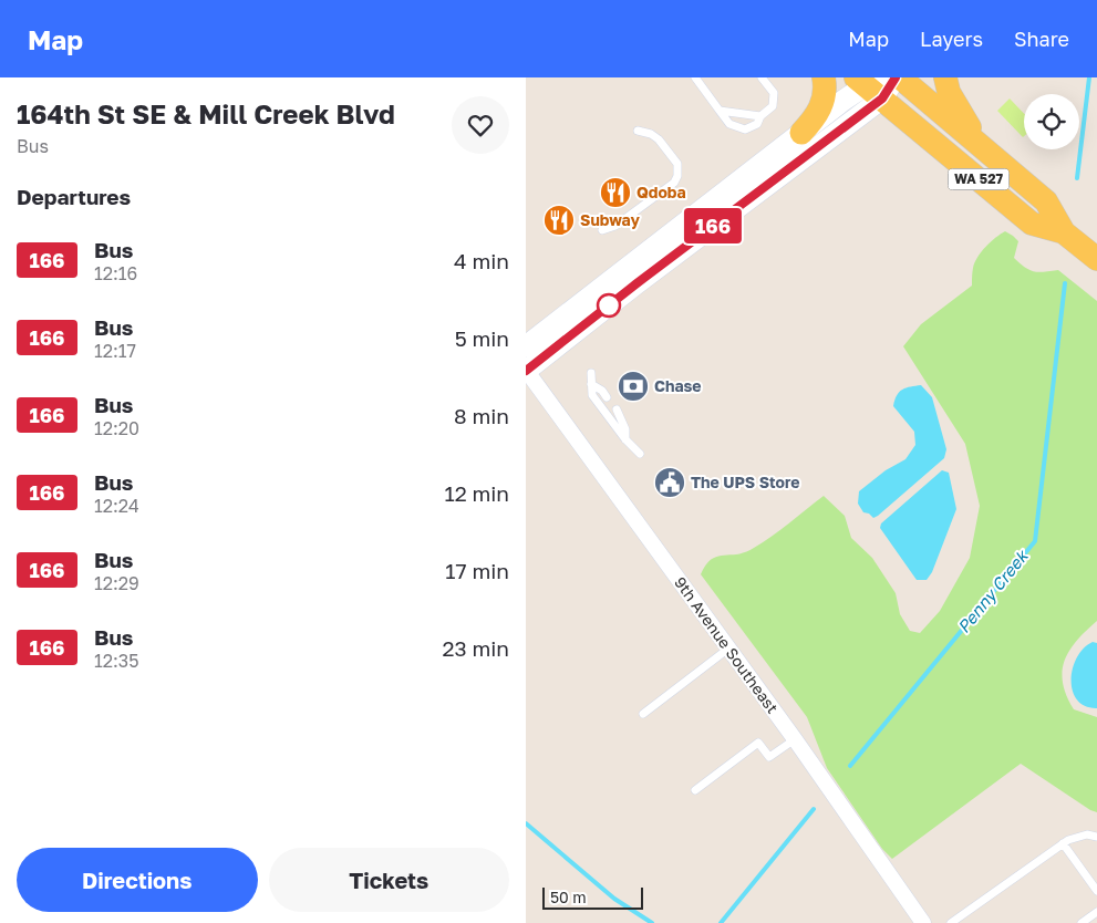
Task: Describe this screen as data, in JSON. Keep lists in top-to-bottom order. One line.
{"streets":{"main road":["WA 527"],"street":["9th Avenue Southeast"]},"water":["Penny Creek"],"places":{"restaurant":["Qdoba","Subway"],"bank":["Chase"],"public building":["The UPS Store"]},"lines":["bus line 166"],"scale_bar":"50 m","page":{"header":"Map","nav":["Map","Layers","Share"],"heading":[["164th St SE & Mill Creek Blvd","Bus"],"Departures"],"on_map":"166","list":[{"mark":"166","name":"Bus","note":"12:16","value":"4 min"},{"mark":"166","name":"Bus","note":"12:17","value":"5 min"},{"mark":"166","name":"Bus","note":"12:20","value":"8 min"},{"mark":"166","name":"Bus","note":"12:24","value":"12 min"},{"mark":"166","name":"Bus","note":"12:29","value":"17 min"},{"mark":"166","name":"Bus","note":"12:35","value":"23 min"}],"buttons":["Directions","Tickets"],"scale":"50 m"}}
